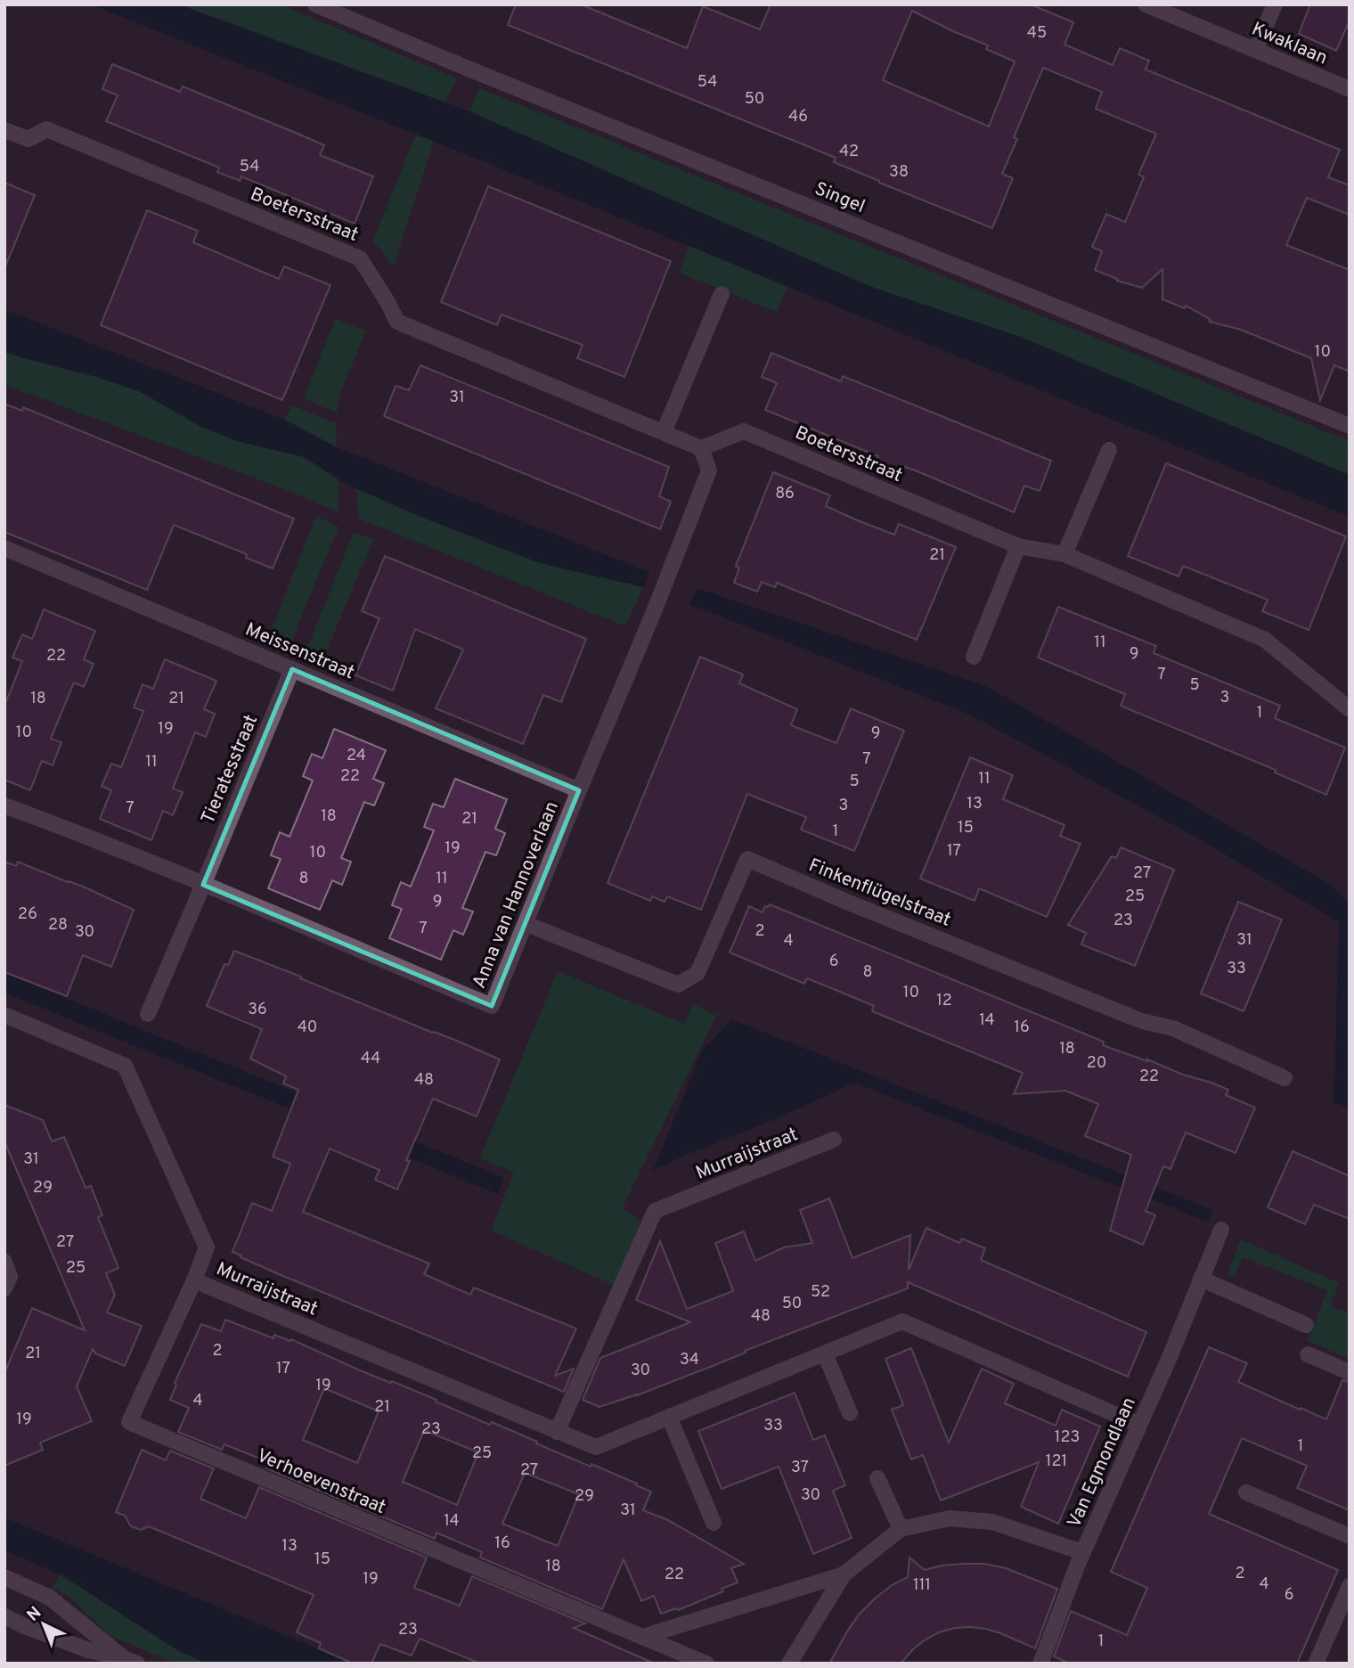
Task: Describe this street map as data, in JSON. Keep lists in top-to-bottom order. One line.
{"streets":{"street":["Kwaklaan","Singel","Boetersstraat","Meissenstraat","Tieratesstraat","Finkenflügelstraat","Anna van Hannoverlaan","Murraijstraat","Van Egmondlaan","Verhoevenstraat"]},"crossings":[["Boetersstraat","Anna van Hannoverlaan"],["Meissenstraat","Tieratesstraat"],["Meissenstraat","Anna van Hannoverlaan"],["Tieratesstraat","Anna van Hannoverlaan"],["Finkenflügelstraat","Anna van Hannoverlaan"],["Murraijstraat","Van Egmondlaan"],["Murraijstraat","Verhoevenstraat"]],"house_numbers":["45","54","50","46","42","54","38","10","31","86","21","11","9","22","7","5","3","18","21","1","19","10","9","24","7","11","22","11","5","13","3","7","18","21","15","1","19","17","10","27","8","11","25","9","26","23","28","7","2","30","31","4","6","33","8","10","12","36","14","40","16","18","44","20","22","48","31","29","27","25","52","50","48","2","21","34","17","30","19","4","21","19","33","23","123","1","25","121","37","27","30","29","31","14","16","13","15","18","2","22","19","4","111","6","23","1"],"north":"top left"}
